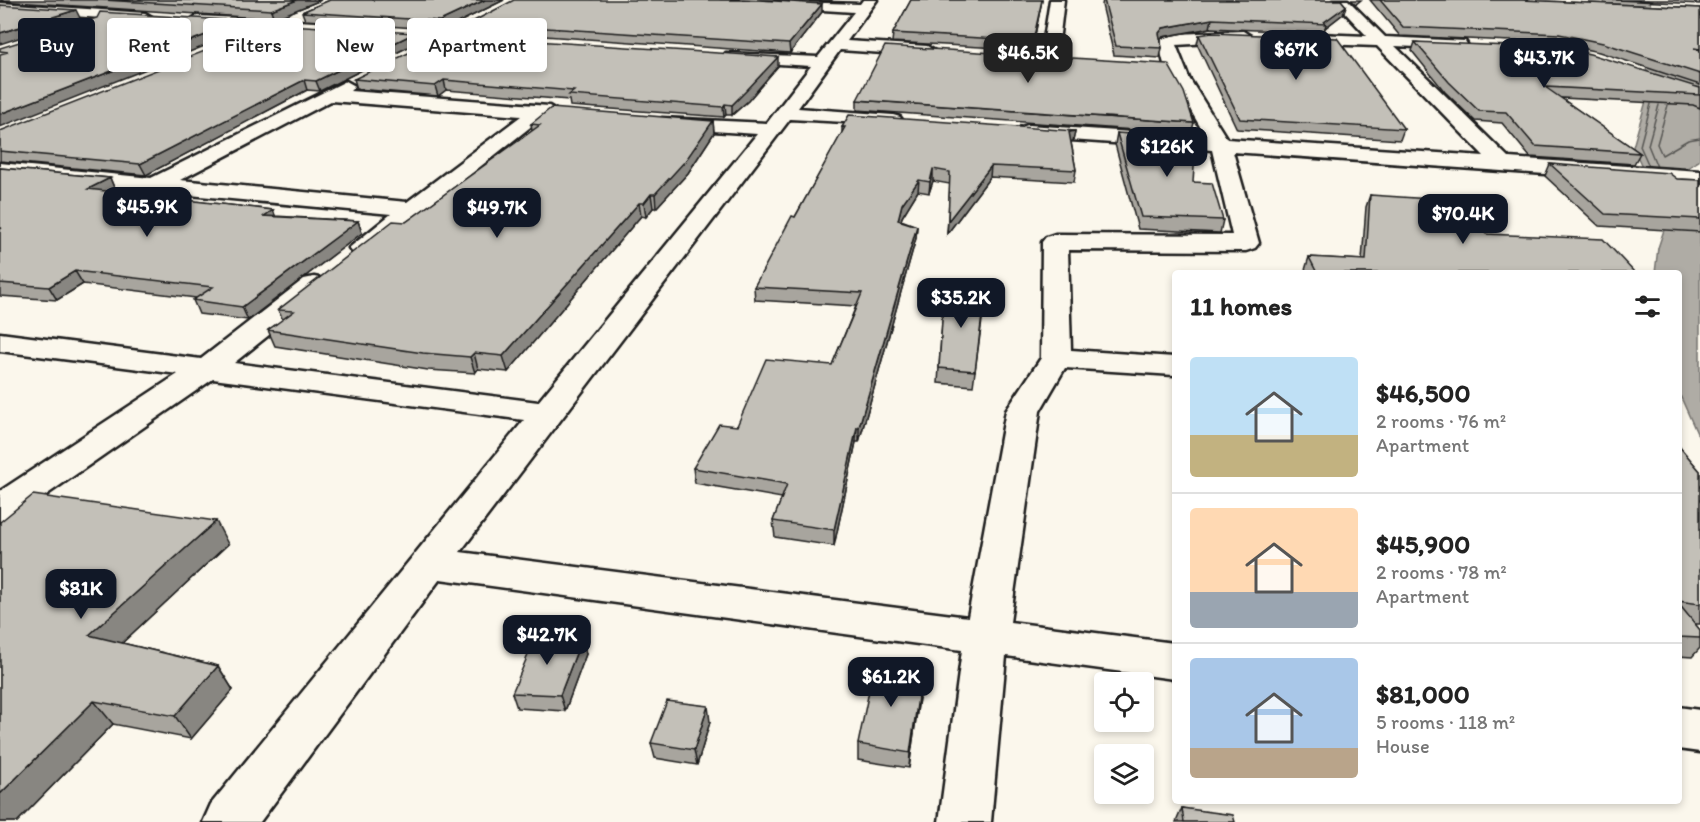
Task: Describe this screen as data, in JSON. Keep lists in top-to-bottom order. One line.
{"page":{"chip":["Buy","Rent","Filters","New","Apartment"],"price":["$67K","$46.5K","$43.7K","$126K","$45.9K","$49.7K","$70.4K","$35.2K","$81K","$42.7K","$61.2K"],"heading":"11 homes","list":[{"name":"$46,500","note":"2 rooms · 76 m² · Apartment"},{"name":"$45,900","note":"2 rooms · 78 m² · Apartment"},{"name":"$81,000","note":"5 rooms · 118 m² · House"}]}}
